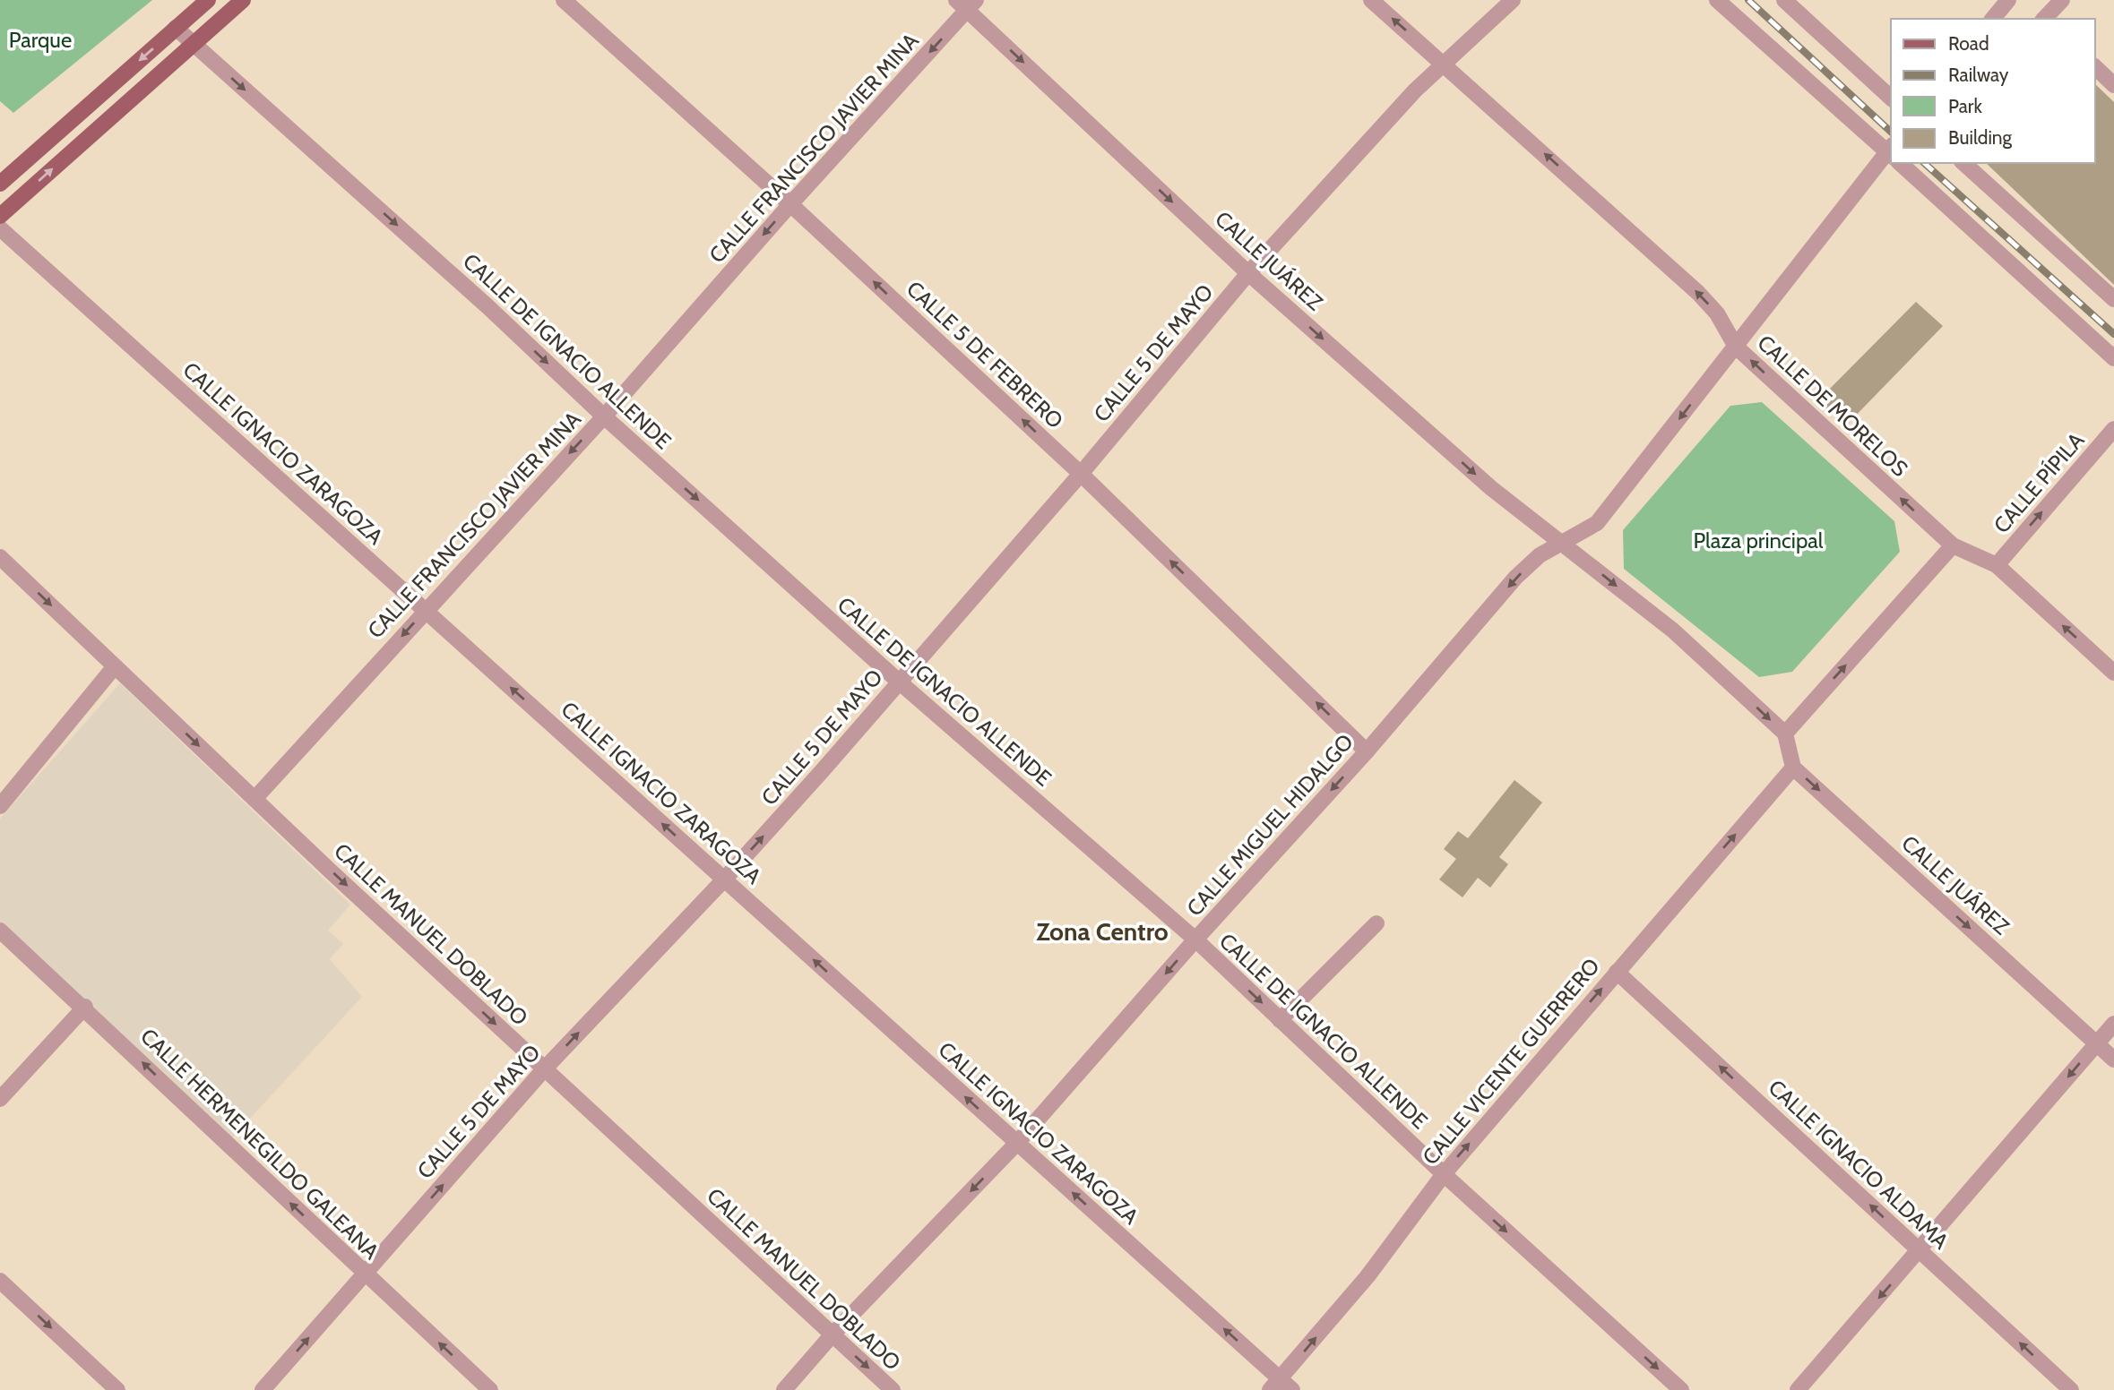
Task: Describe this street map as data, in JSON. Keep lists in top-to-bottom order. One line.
{"streets":{"street":["CALLE FRANCISCO JAVIER MINA","CALLE JUÁREZ","CALLE DE IGNACIO ALLENDE","CALLE 5 DE MAYO","CALLE 5 DE FEBRERO","CALLE DE MORELOS","CALLE IGNACIO ZARAGOZA","CALLE PÍPILA","CALLE MIGUEL HIDALGO","CALLE MANUEL DOBLADO","CALLE VICENTE GUERRERO","CALLE HERMENEGILDO GALEANA","CALLE IGNACIO ALDAMA"]},"crossings":[["CALLE FRANCISCO JAVIER MINA","CALLE JUÁREZ"],["CALLE FRANCISCO JAVIER MINA","CALLE DE IGNACIO ALLENDE"],["CALLE FRANCISCO JAVIER MINA","CALLE 5 DE FEBRERO"],["CALLE FRANCISCO JAVIER MINA","CALLE IGNACIO ZARAGOZA"],["CALLE FRANCISCO JAVIER MINA","CALLE MANUEL DOBLADO"],["CALLE JUÁREZ","CALLE 5 DE MAYO"],["CALLE JUÁREZ","CALLE MIGUEL HIDALGO"],["CALLE JUÁREZ","CALLE VICENTE GUERRERO"],["CALLE DE IGNACIO ALLENDE","CALLE 5 DE MAYO"],["CALLE DE IGNACIO ALLENDE","CALLE MIGUEL HIDALGO"],["CALLE DE IGNACIO ALLENDE","CALLE VICENTE GUERRERO"],["CALLE 5 DE MAYO","CALLE 5 DE FEBRERO"],["CALLE 5 DE MAYO","CALLE DE MORELOS"],["CALLE 5 DE MAYO","CALLE IGNACIO ZARAGOZA"],["CALLE 5 DE MAYO","CALLE MANUEL DOBLADO"],["CALLE 5 DE MAYO","CALLE HERMENEGILDO GALEANA"],["CALLE 5 DE FEBRERO","CALLE MIGUEL HIDALGO"],["CALLE DE MORELOS","CALLE PÍPILA"],["CALLE DE MORELOS","CALLE MIGUEL HIDALGO"],["CALLE IGNACIO ZARAGOZA","CALLE MIGUEL HIDALGO"],["CALLE IGNACIO ZARAGOZA","CALLE VICENTE GUERRERO"],["CALLE MIGUEL HIDALGO","CALLE MANUEL DOBLADO"],["CALLE VICENTE GUERRERO","CALLE IGNACIO ALDAMA"]],"one_way":["CALLE FRANCISCO JAVIER MINA","CALLE JUÁREZ","CALLE DE IGNACIO ALLENDE","CALLE 5 DE MAYO","CALLE 5 DE FEBRERO","CALLE DE MORELOS","CALLE IGNACIO ZARAGOZA","CALLE PÍPILA","CALLE MIGUEL HIDALGO","CALLE MANUEL DOBLADO","CALLE VICENTE GUERRERO","CALLE HERMENEGILDO GALEANA","CALLE IGNACIO ALDAMA"],"districts":["Zona Centro"],"parks":["Parque","Plaza principal"],"legend":["Road","Railway","Park","Building"]}
